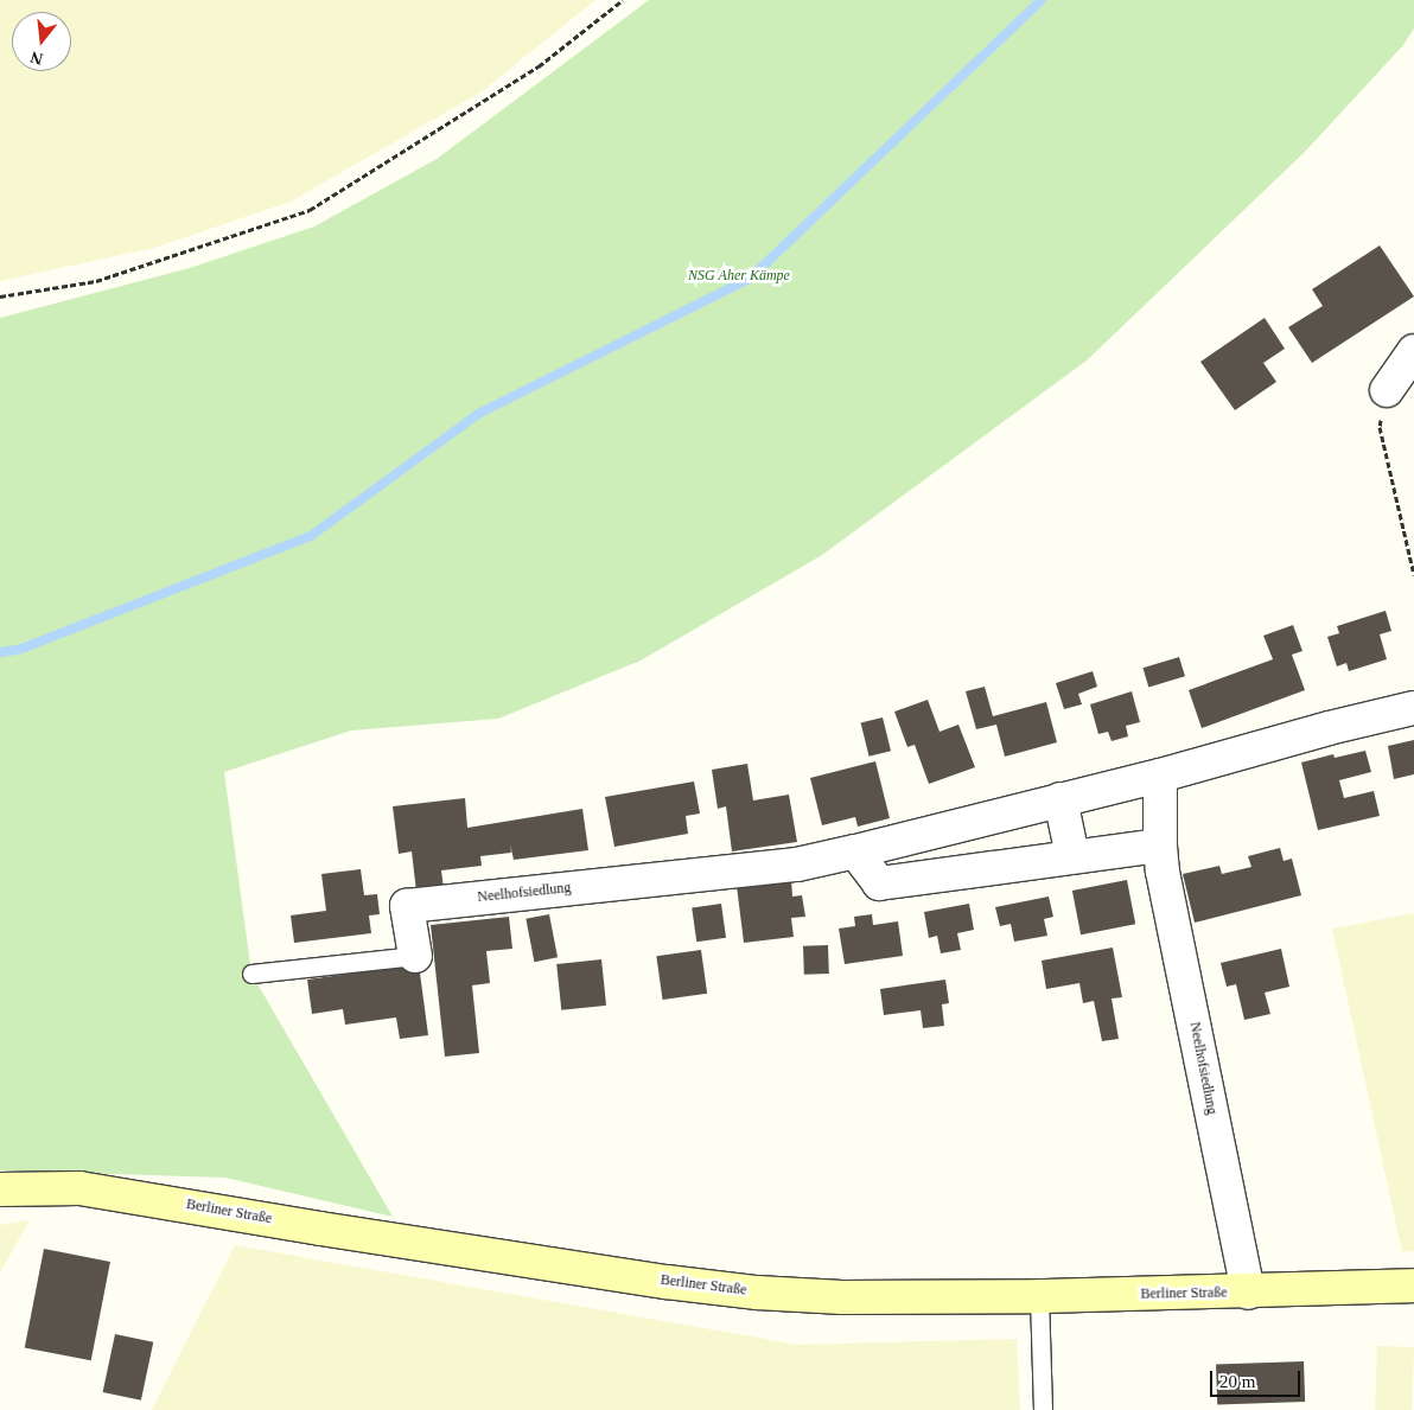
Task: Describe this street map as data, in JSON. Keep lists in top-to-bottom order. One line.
{"streets":{"main road":["Berliner Straße"],"street":["Neelhofsiedlung"]},"crossings":[["Neelhofsiedlung","Berliner Straße"]],"parks":["NSG Aher Kämpe"],"scale_bar":"20 m","north":"bottom"}
